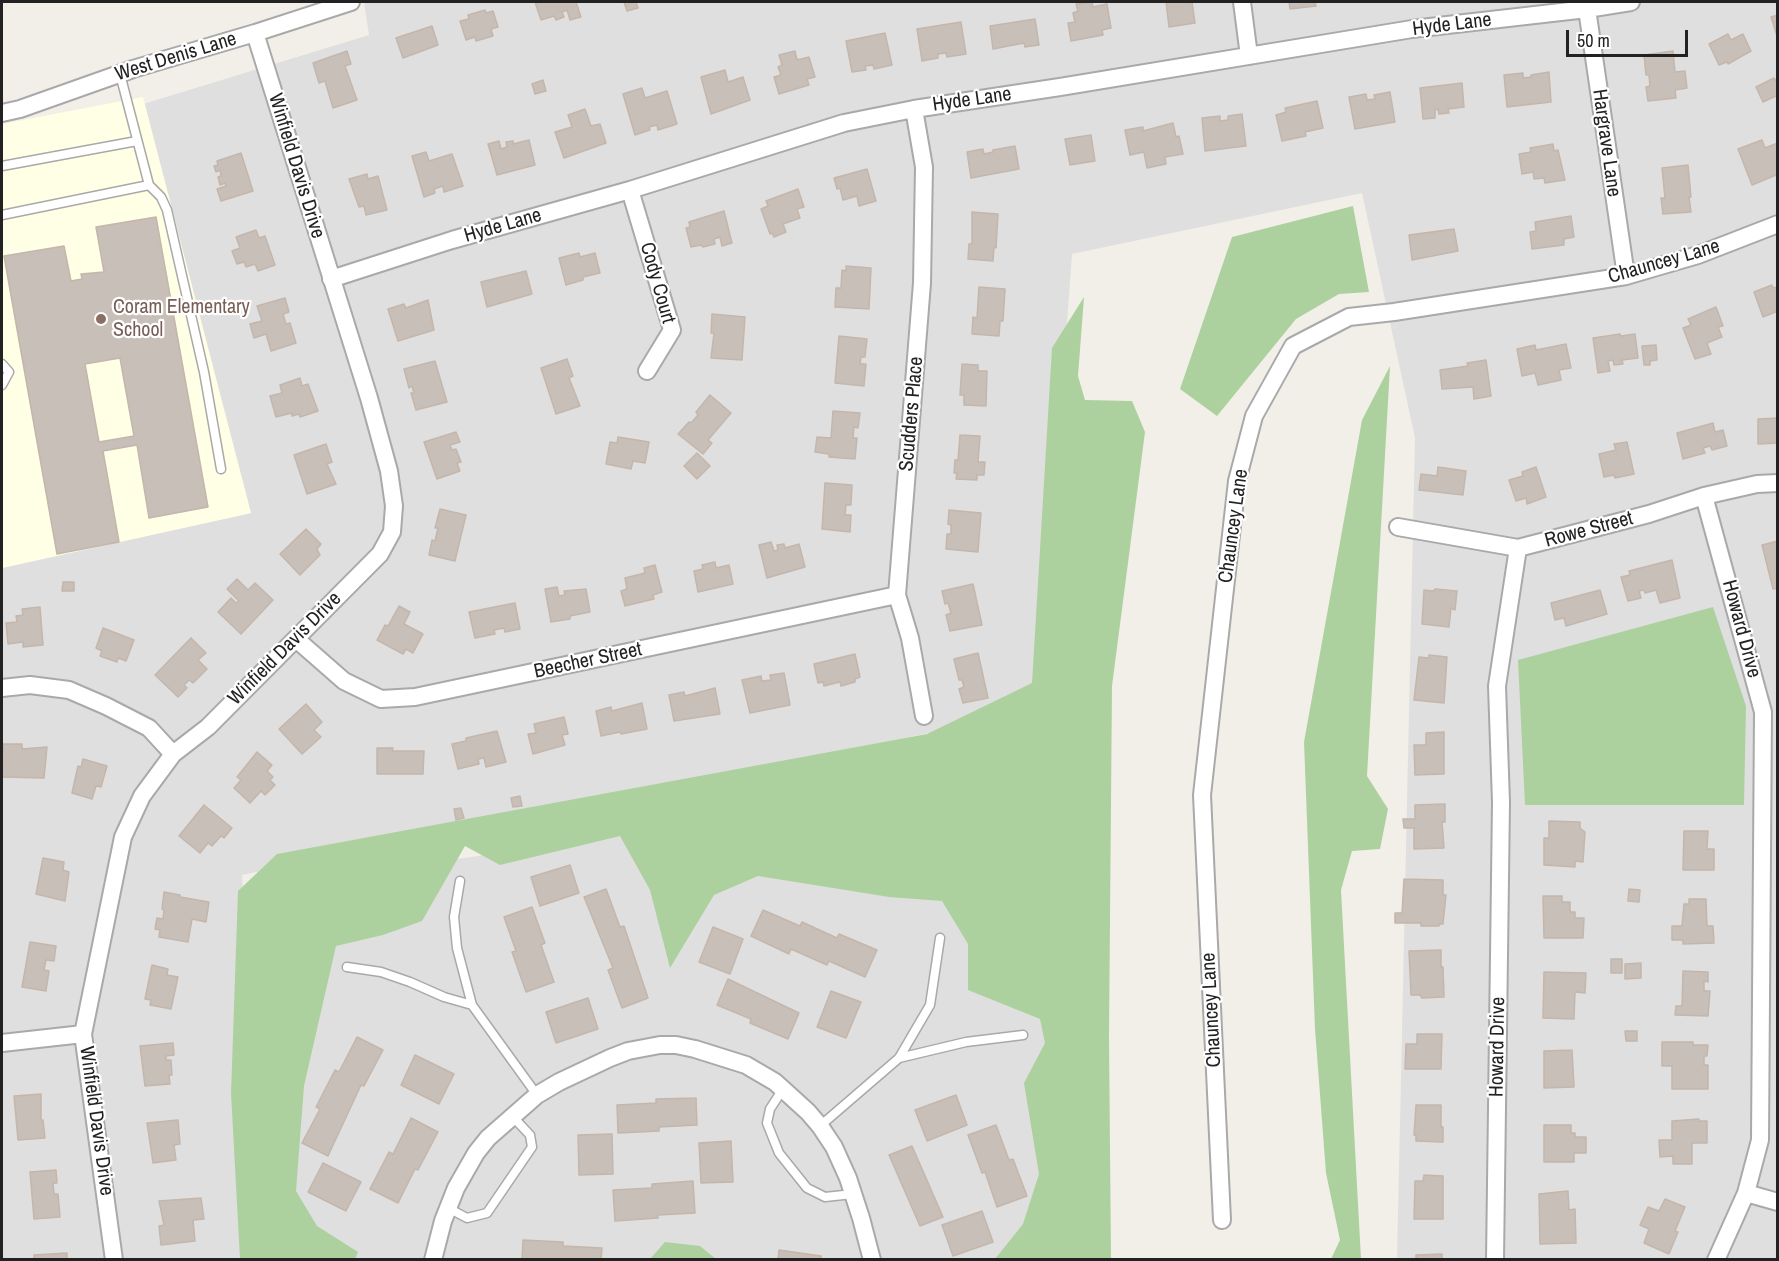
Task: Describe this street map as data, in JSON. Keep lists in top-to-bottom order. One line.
{"streets":{"street":["Hyde Lane","West Denis Lane","Hargrave Lane","Winfield Davis Drive","Chauncey Lane","Cody Court","Scudders Place","Rowe Street","Howard Drive","Beecher Street"]},"crossings":[["Hyde Lane","Hargrave Lane"],["Hyde Lane","Winfield Davis Drive"],["Hyde Lane","Cody Court"],["Hyde Lane","Scudders Place"],["West Denis Lane","Winfield Davis Drive"],["Hargrave Lane","Chauncey Lane"],["Winfield Davis Drive","Beecher Street"],["Scudders Place","Beecher Street"],["Rowe Street","Howard Drive"]],"places":["Coram Elementary School"],"scale_bar":"50 m"}
